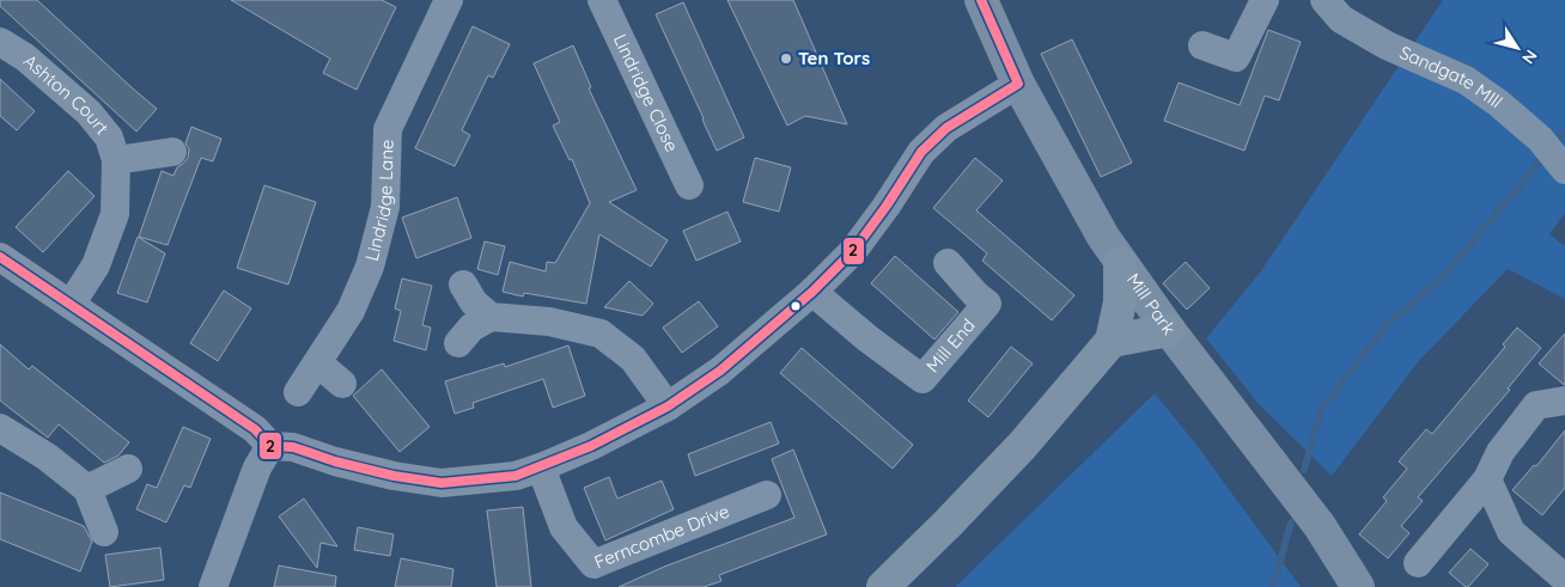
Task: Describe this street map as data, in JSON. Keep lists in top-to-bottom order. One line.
{"streets":{"main road":["Mill Park"],"street":["Sandgate MIll","Lindridge Close","Ashton Court","Lindridge Lane","Mill End","Ferncombe Drive"]},"places":["Ten Tors"],"lines":["transit line 2"],"north":"bottom right"}
